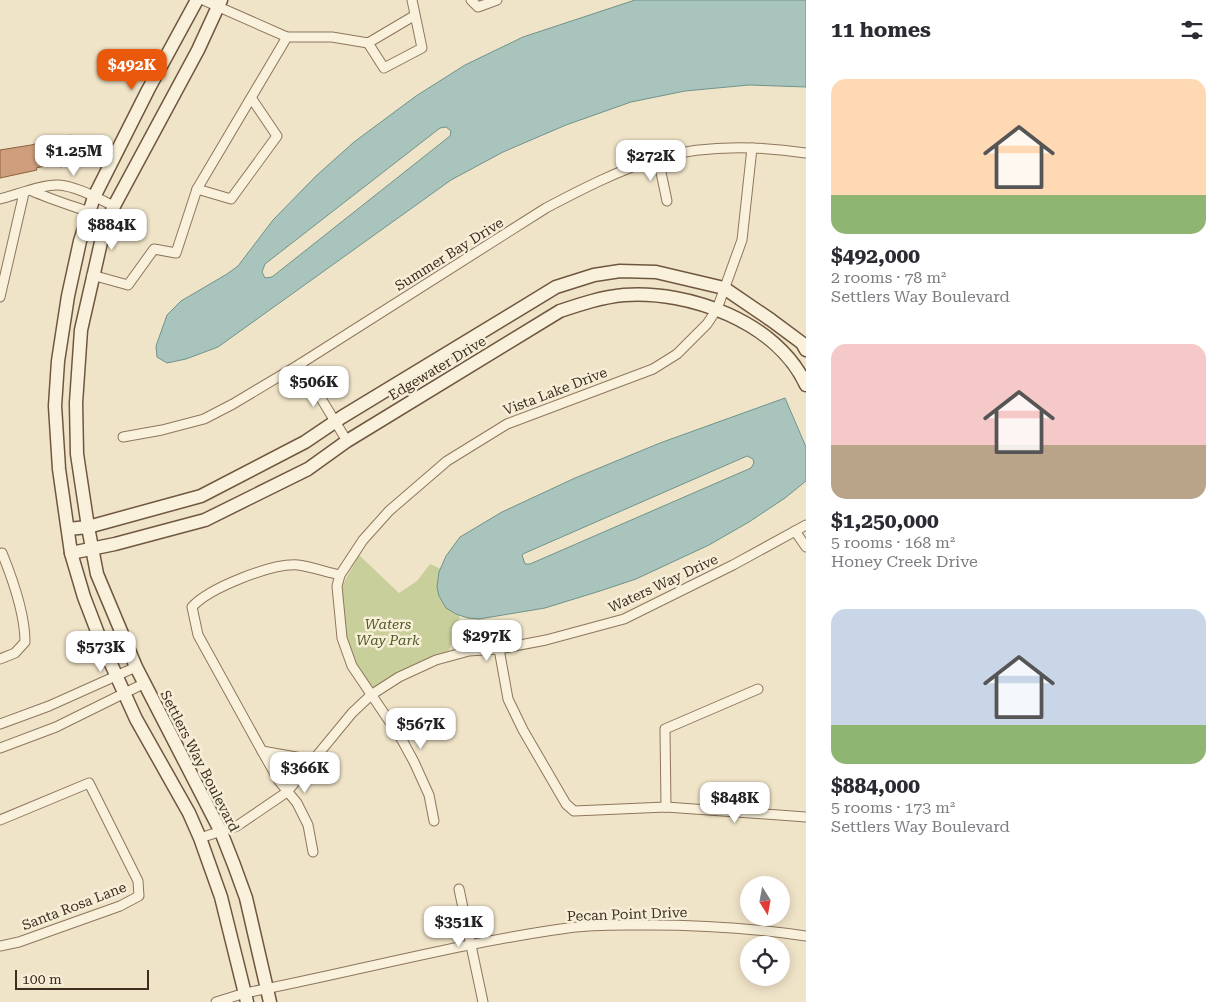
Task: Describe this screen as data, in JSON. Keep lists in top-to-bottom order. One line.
{"streets":{"street":["Summer Bay Drive","Edgewater Drive","Vista Lake Drive","Waters Way Drive","Settlers Way Boulevard","Santa Rosa Lane","Pecan Point Drive"]},"crossings":[["Summer Bay Drive","Vista Lake Drive"],["Edgewater Drive","Vista Lake Drive"],["Edgewater Drive","Settlers Way Boulevard"],["Vista Lake Drive","Waters Way Drive"],["Waters Way Drive","Settlers Way Boulevard"],["Settlers Way Boulevard","Pecan Point Drive"]],"parks":["Waters Way Park"],"scale_bar":"100 m","north":"bottom","page":{"heading":"11 homes","price":["$492K","$1.25M","$272K","$884K","$506K","$297K","$573K","$567K","$366K","$848K","$351K"],"list":[{"name":"$492,000","note":"2 rooms · 78 m² · Settlers Way Boulevard"},{"name":"$1,250,000","note":"5 rooms · 168 m² · Honey Creek Drive"},{"name":"$884,000","note":"5 rooms · 173 m² · Settlers Way Boulevard"}],"scale":"100 m"}}
